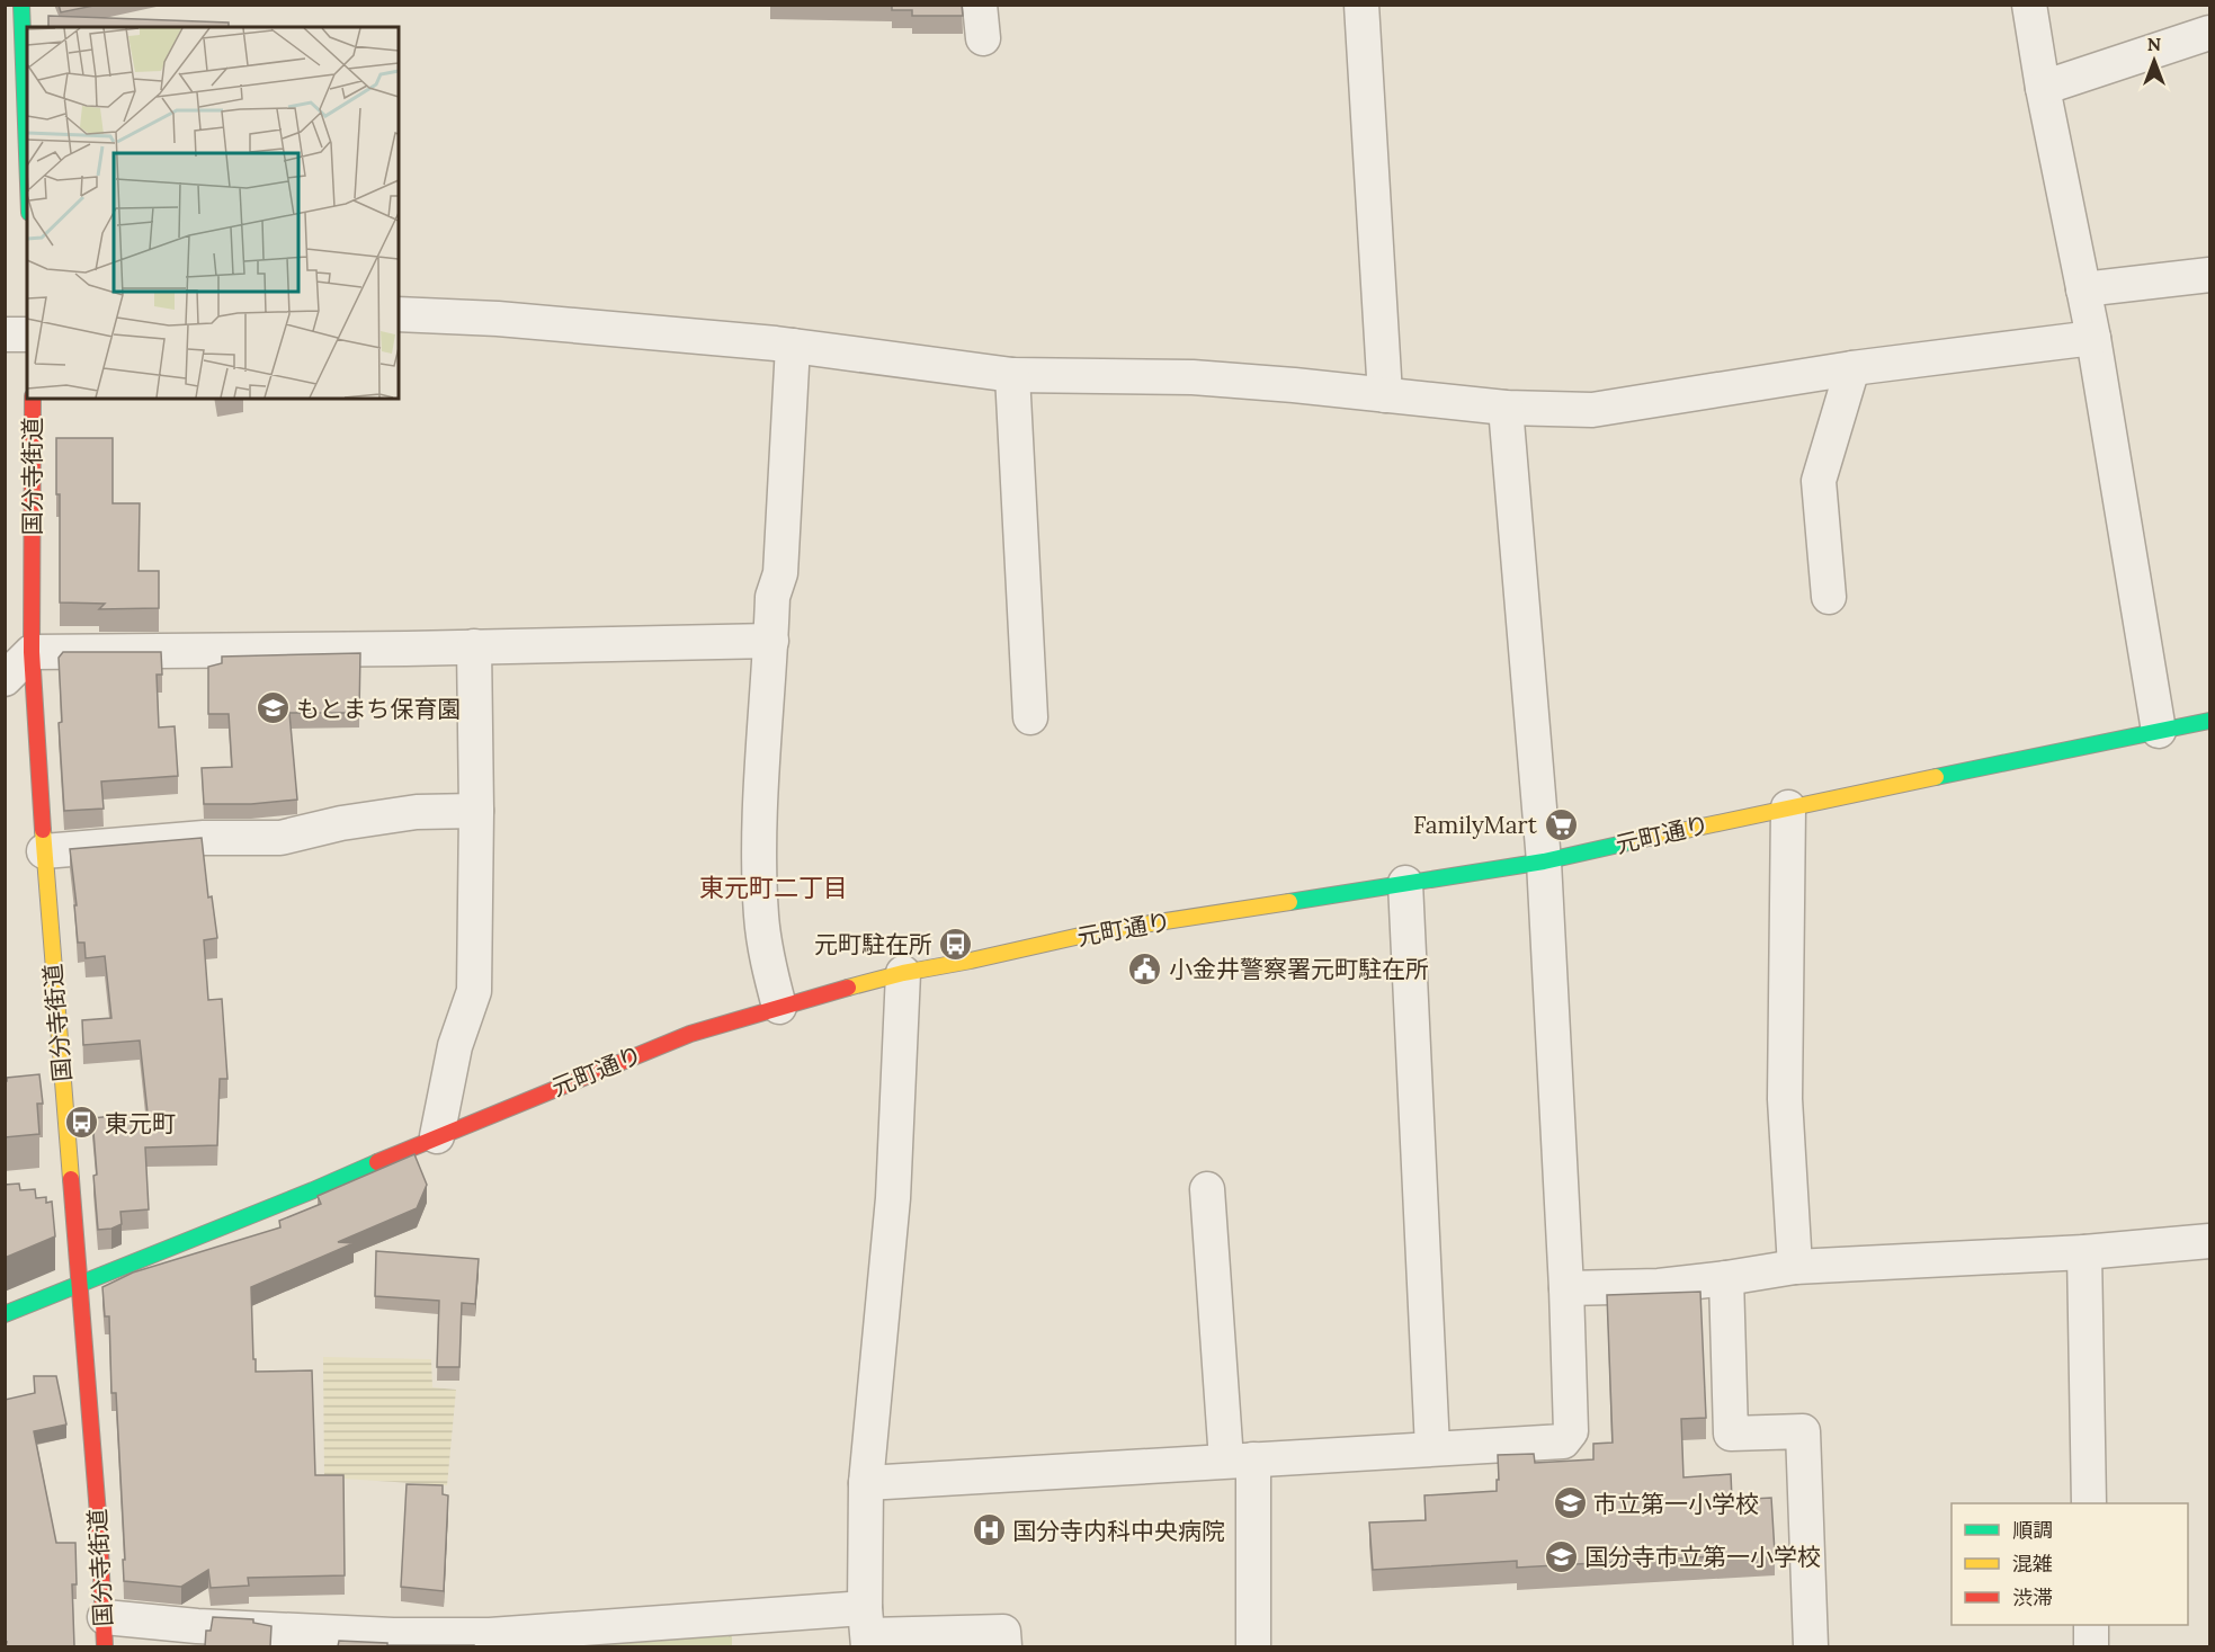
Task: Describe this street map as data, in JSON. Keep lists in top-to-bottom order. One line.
{"streets":{"street":["国分寺街道","元町通り"]},"crossings":[["国分寺街道","元町通り"]],"districts":["東元町二丁目"],"places":{"school or university":["もとまち保育園","市立第一小学校","国分寺市立第一小学校"],"supermarket":["FamilyMart"],"bus stop":["元町駐在所","東元町"],"public building":["小金井警察署元町駐在所"],"hospital":["国分寺内科中央病院"]},"legend":["順調","混雑","渋滞"],"north":"top"}
